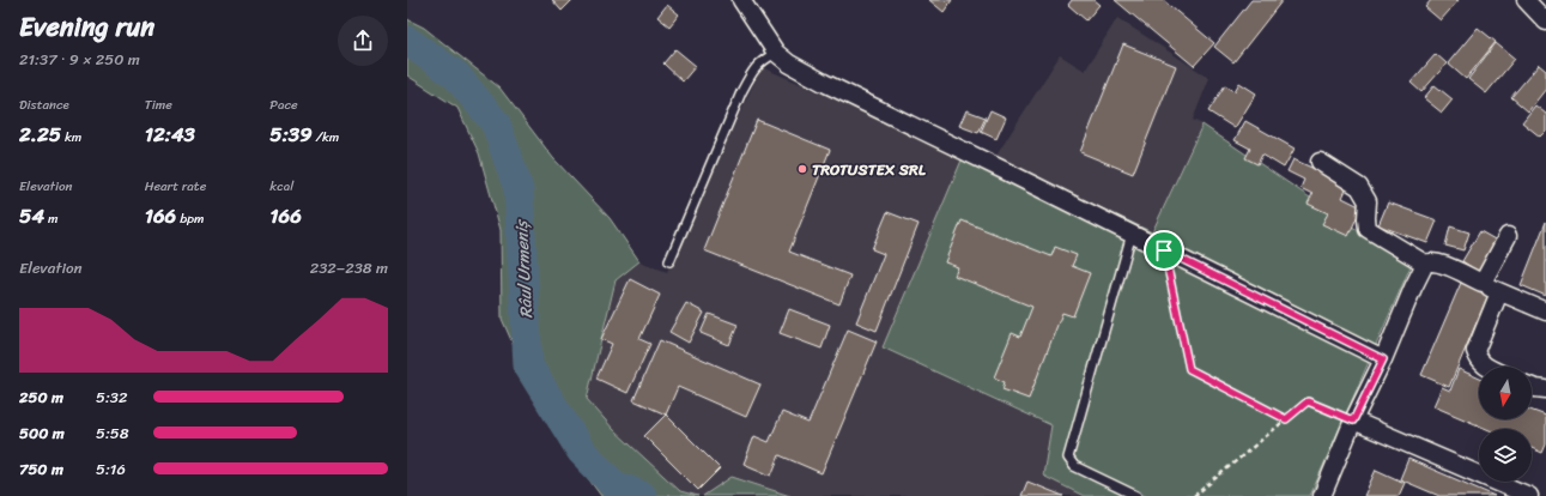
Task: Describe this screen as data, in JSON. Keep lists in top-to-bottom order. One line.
{"water":["Râul Urmeniș"],"places":["TROTUSTEX SRL"],"north":"bottom","page":{"heading":["Evening run","21:37 · 9 × 250 m"],"stats":[["Distance","2.25 km"],["Time","12:43"],["Pace","5:39 /km"],["Elevation","54 m"],["Heart rate","166 bpm"],["kcal","166"]],"chart":["Elevation","232–238 m"],"list":[{"name":"250 m","note":"5:32"},{"name":"500 m","note":"5:58"},{"name":"750 m","note":"5:16"}]}}
